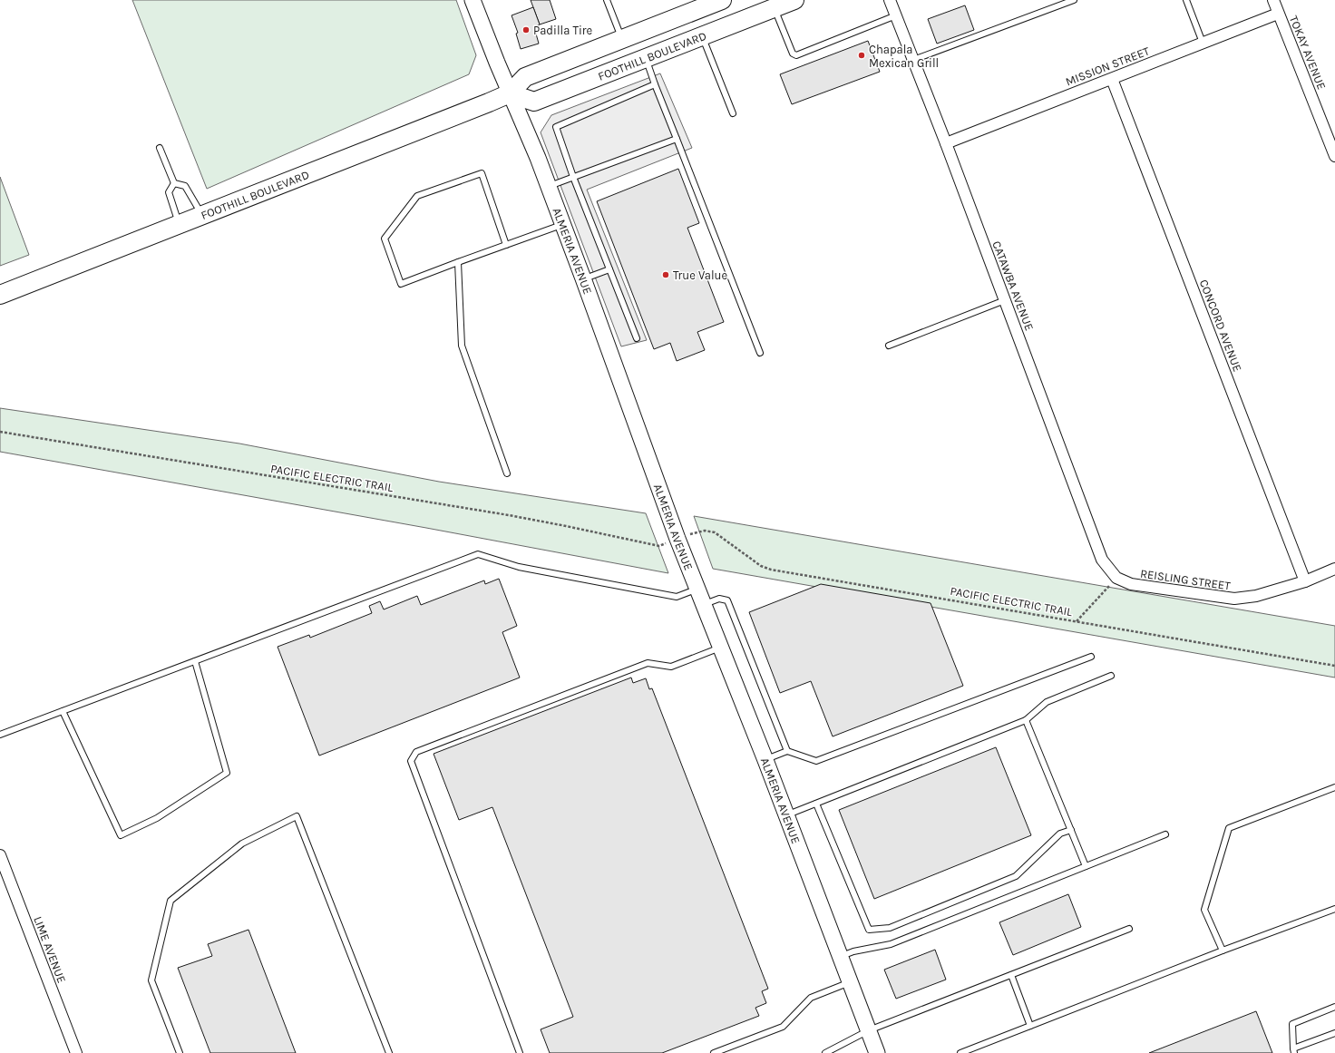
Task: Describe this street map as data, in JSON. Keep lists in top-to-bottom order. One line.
{"streets":{"main road":["FOOTHILL BOULEVARD"],"street":["TOKAY AVENUE","MISSION STREET","ALMERIA AVENUE","CATAWBA AVENUE","CONCORD AVENUE","REISLING STREET","LIME AVENUE"],"path":["PACIFIC ELECTRIC TRAIL"]},"crossings":[["TOKAY AVENUE","MISSION STREET"],["FOOTHILL BOULEVARD","ALMERIA AVENUE"],["MISSION STREET","CATAWBA AVENUE"],["MISSION STREET","CONCORD AVENUE"],["CATAWBA AVENUE","REISLING STREET"],["CONCORD AVENUE","REISLING STREET"]],"places":["Padilla Tire","Chapala Mexican Grill","True Value"]}
